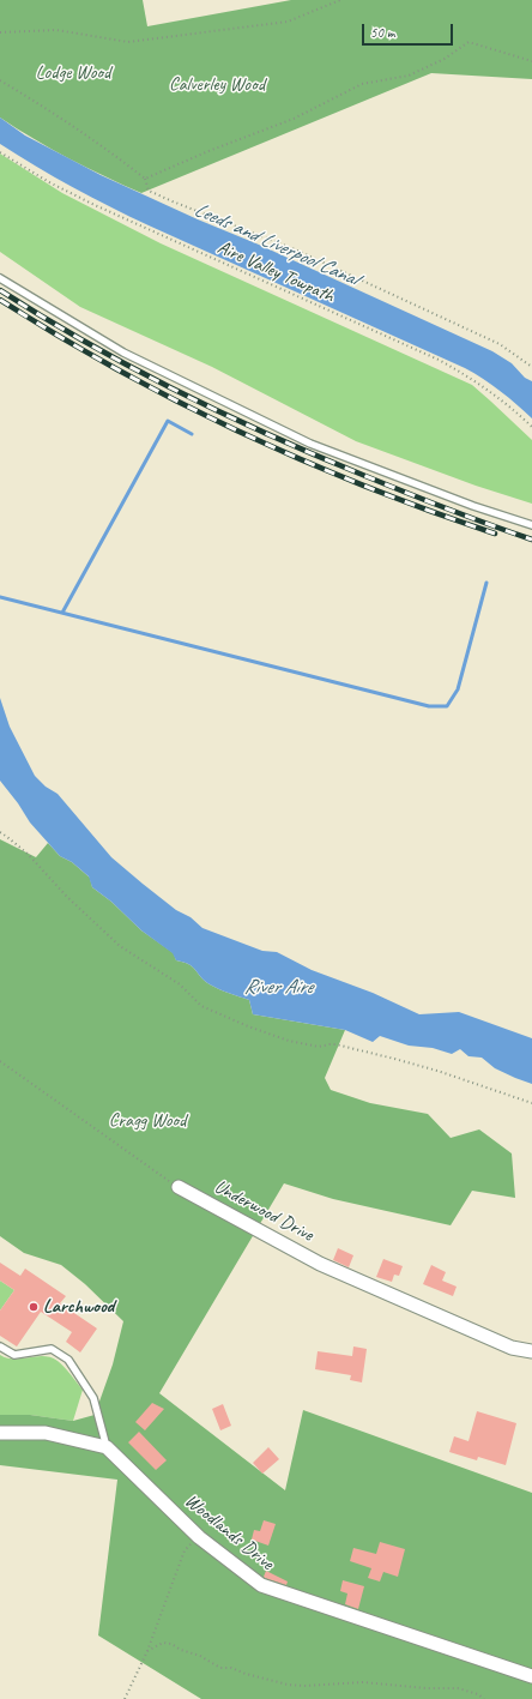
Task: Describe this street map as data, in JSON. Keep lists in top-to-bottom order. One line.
{"streets":{"street":["Underwood Drive","Woodlands Drive"],"path":["Aire Valley Towpath"]},"water":["Leeds and Liverpool Canal","River Aire"],"parks":["Lodge Wood","Calverley Wood","Cragg Wood"],"places":["Larchwood"],"scale_bar":"50 m"}
